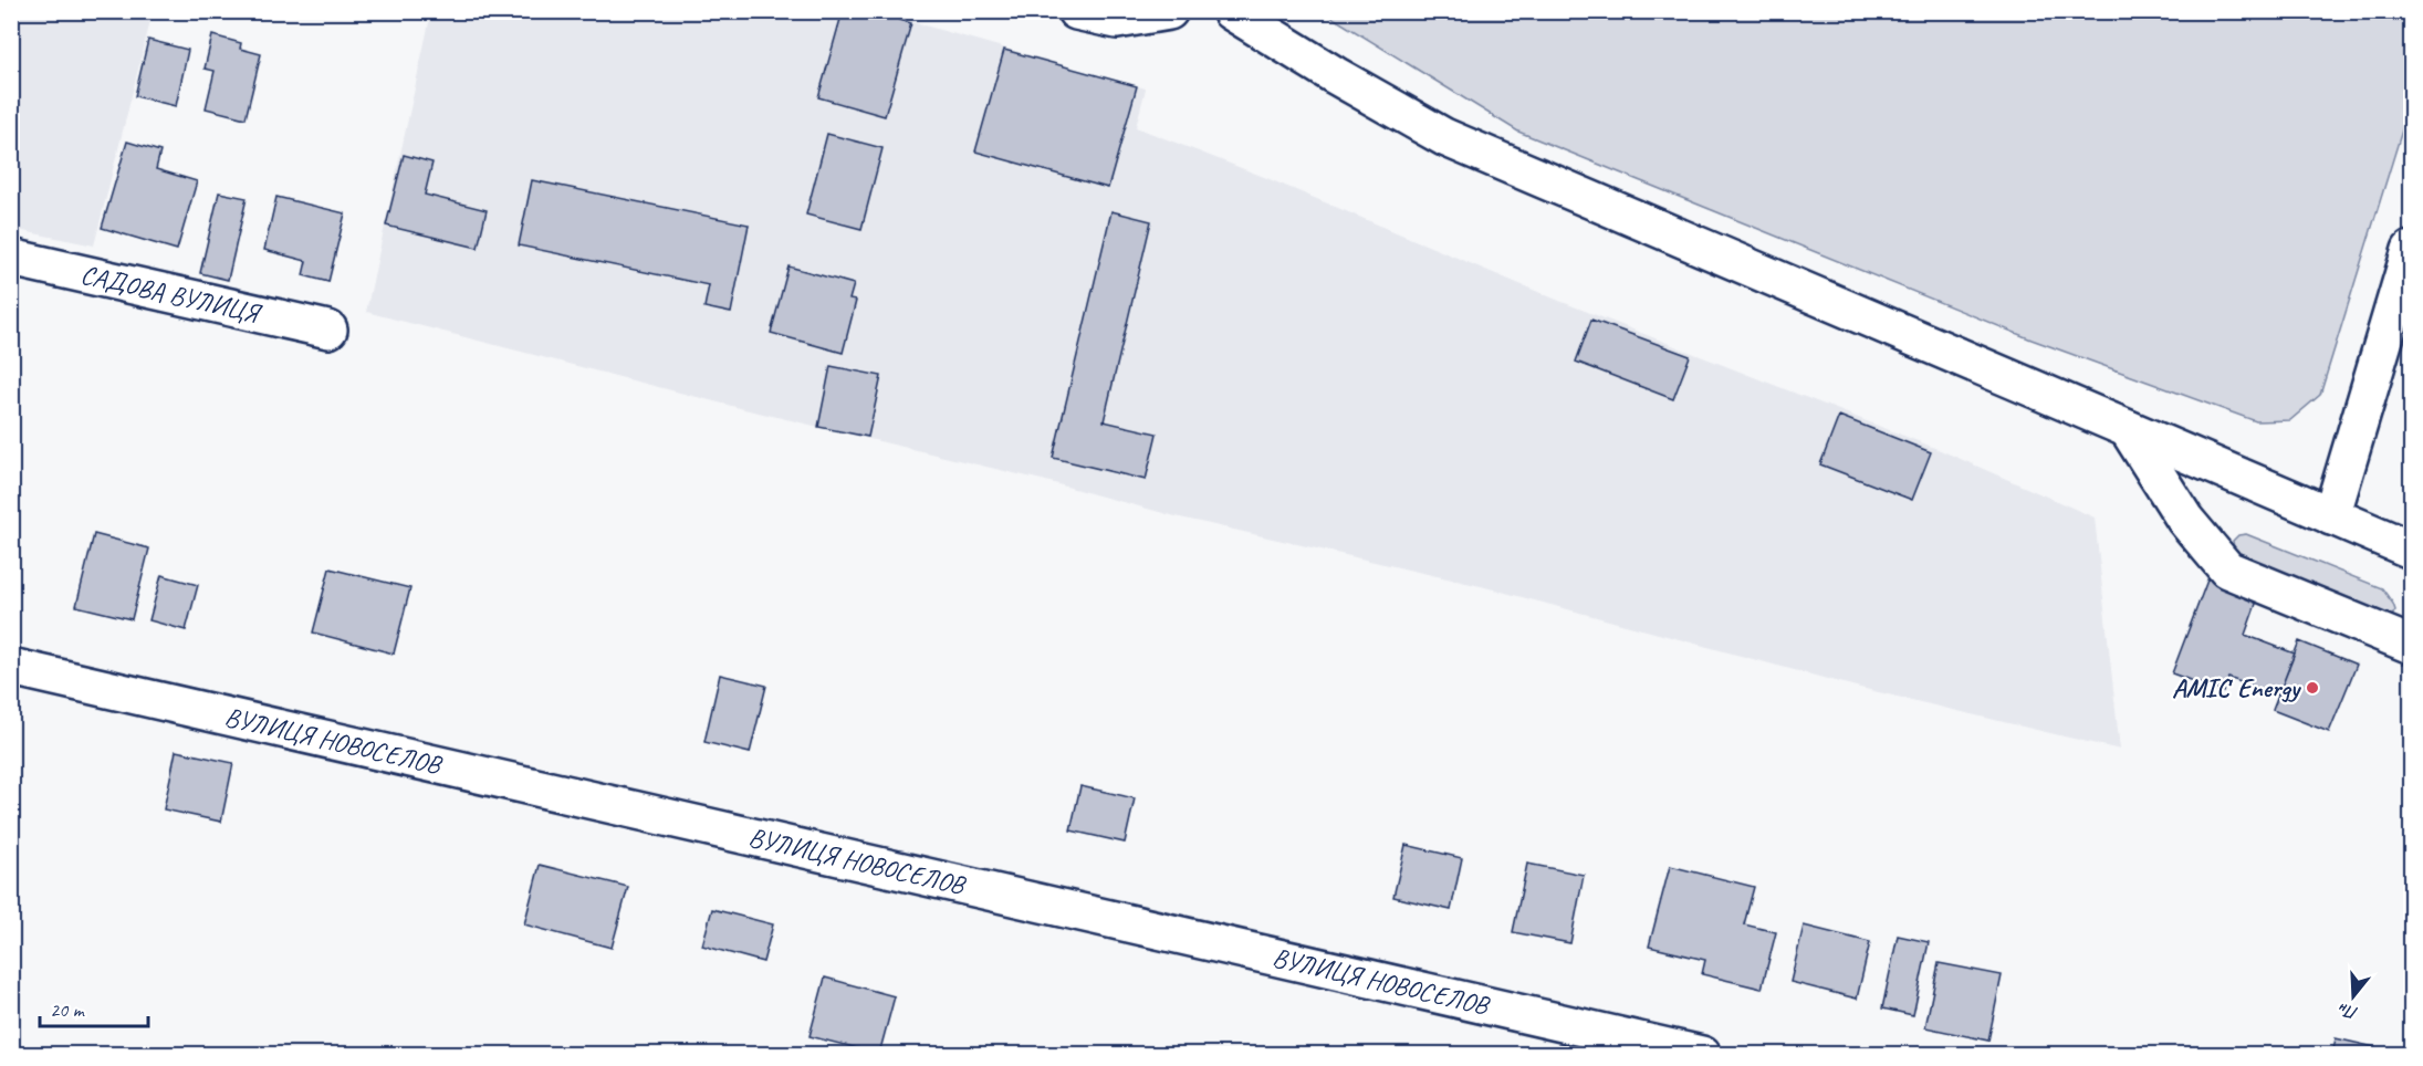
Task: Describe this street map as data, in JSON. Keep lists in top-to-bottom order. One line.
{"streets":{"main road":["САДОВА ВУЛИЦЯ","ВУЛИЦЯ НОВОСЕЛОВ"]},"places":["AMIC Energy"],"scale_bar":"20 m","north":"bottom"}
